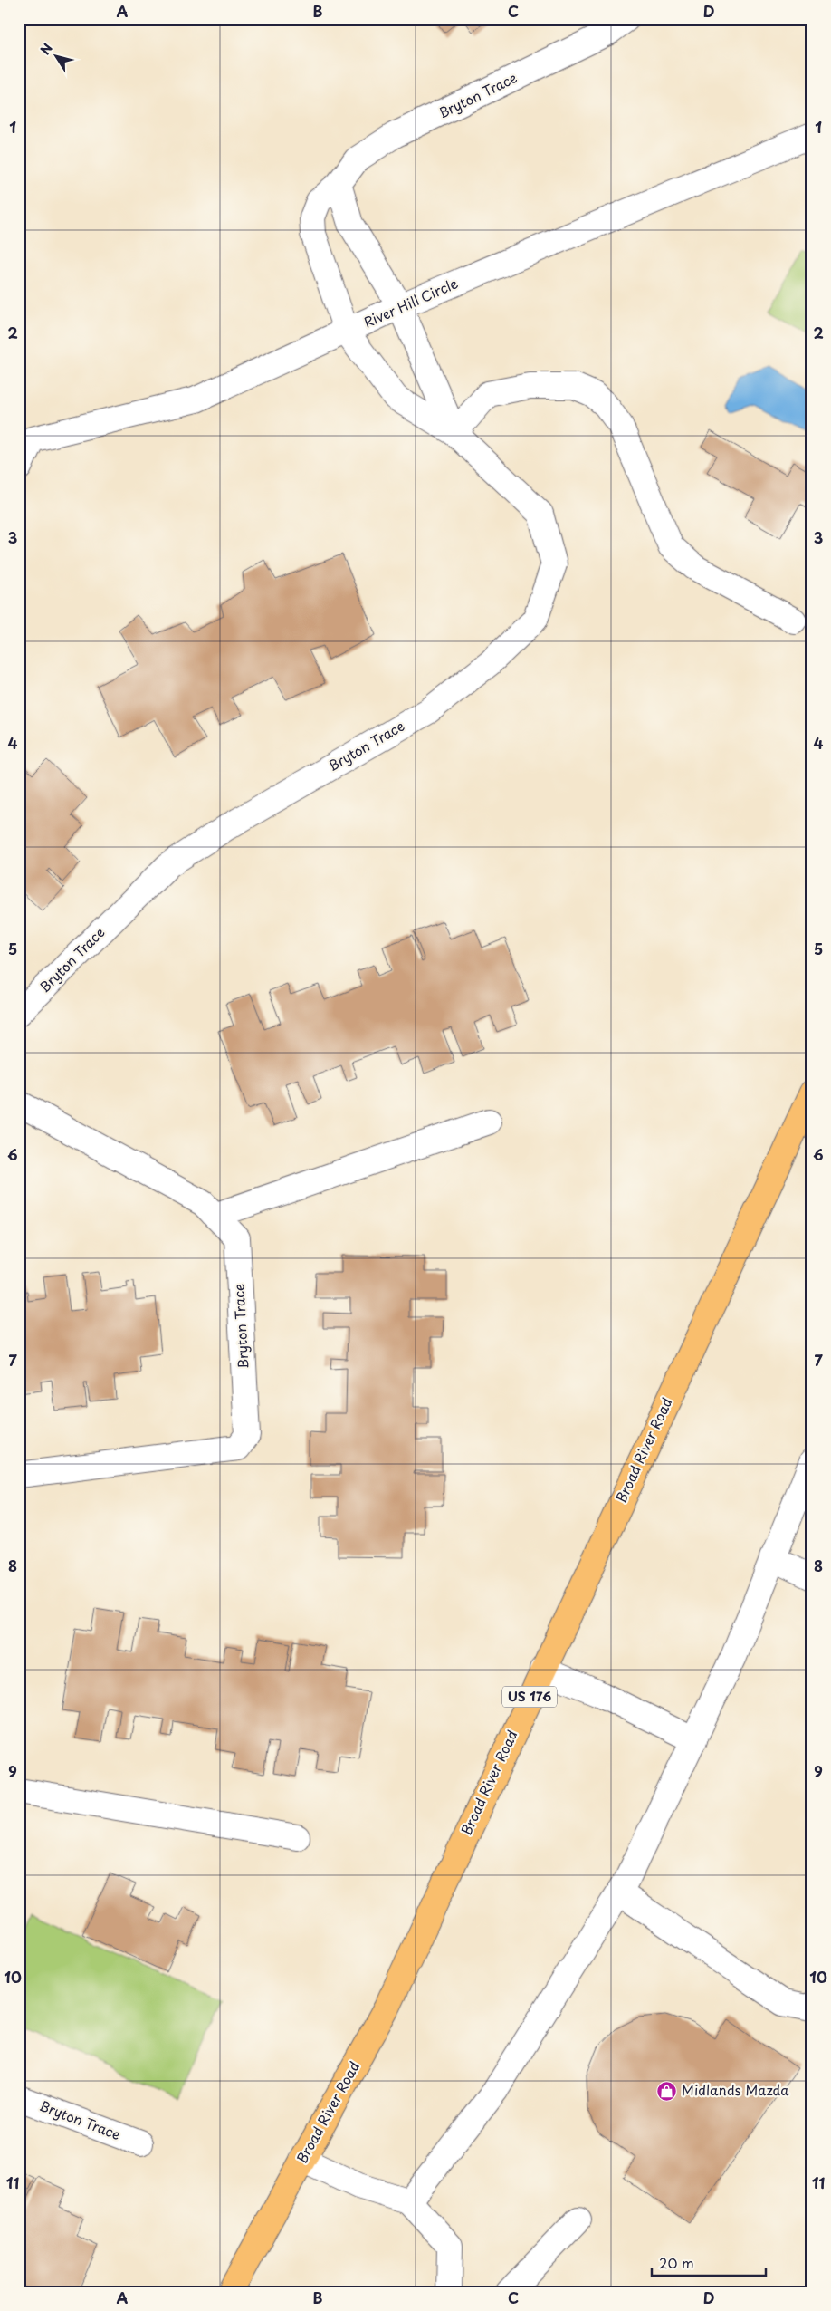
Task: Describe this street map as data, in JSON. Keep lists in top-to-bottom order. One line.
{"streets":{"main road":["Broad River Road","US 176"],"street":["Bryton Trace","River Hill Circle"]},"crossings":[["Bryton Trace","River Hill Circle"]],"places":{"shop":["Midlands Mazda"]},"scale_bar":"20 m","north":"top left","grid":{"columns":["A","B","C","D"],"rows":["1","2","3","4","5","6","7","8","9","10","11"]}}
